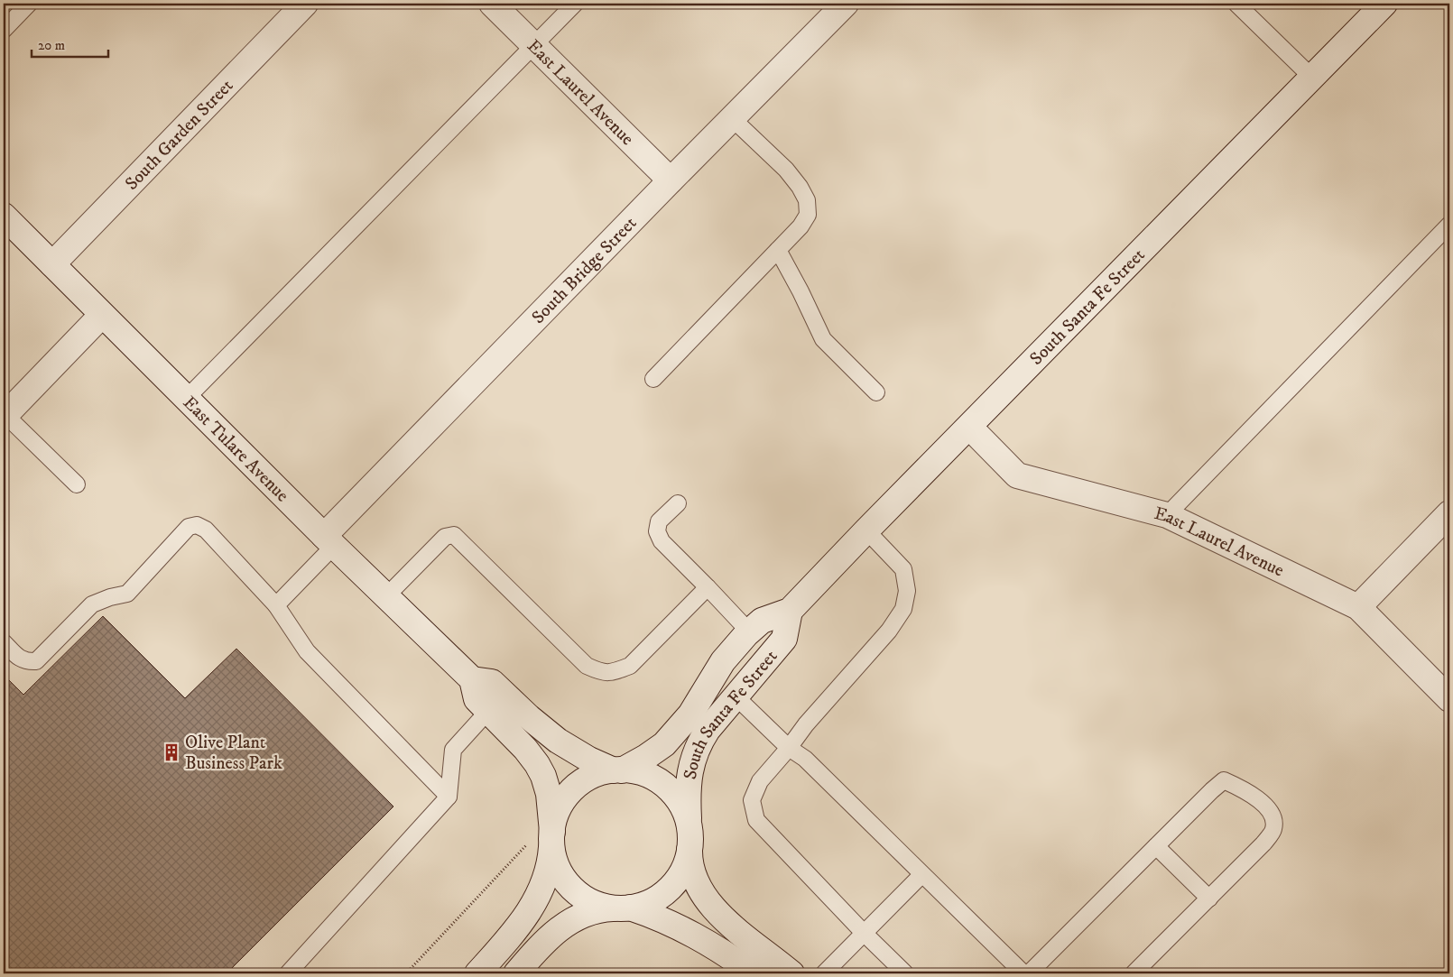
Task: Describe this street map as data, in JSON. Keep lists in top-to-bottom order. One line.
{"streets":{"street":["East Laurel Avenue","South Garden Street","South Bridge Street","South Santa Fe Street","East Tulare Avenue"]},"crossings":[["East Laurel Avenue","South Bridge Street"],["East Laurel Avenue","South Santa Fe Street"],["South Garden Street","East Tulare Avenue"],["South Bridge Street","East Tulare Avenue"]],"places":{"building":["Olive Plant Business Park"]},"scale_bar":"20 m"}
